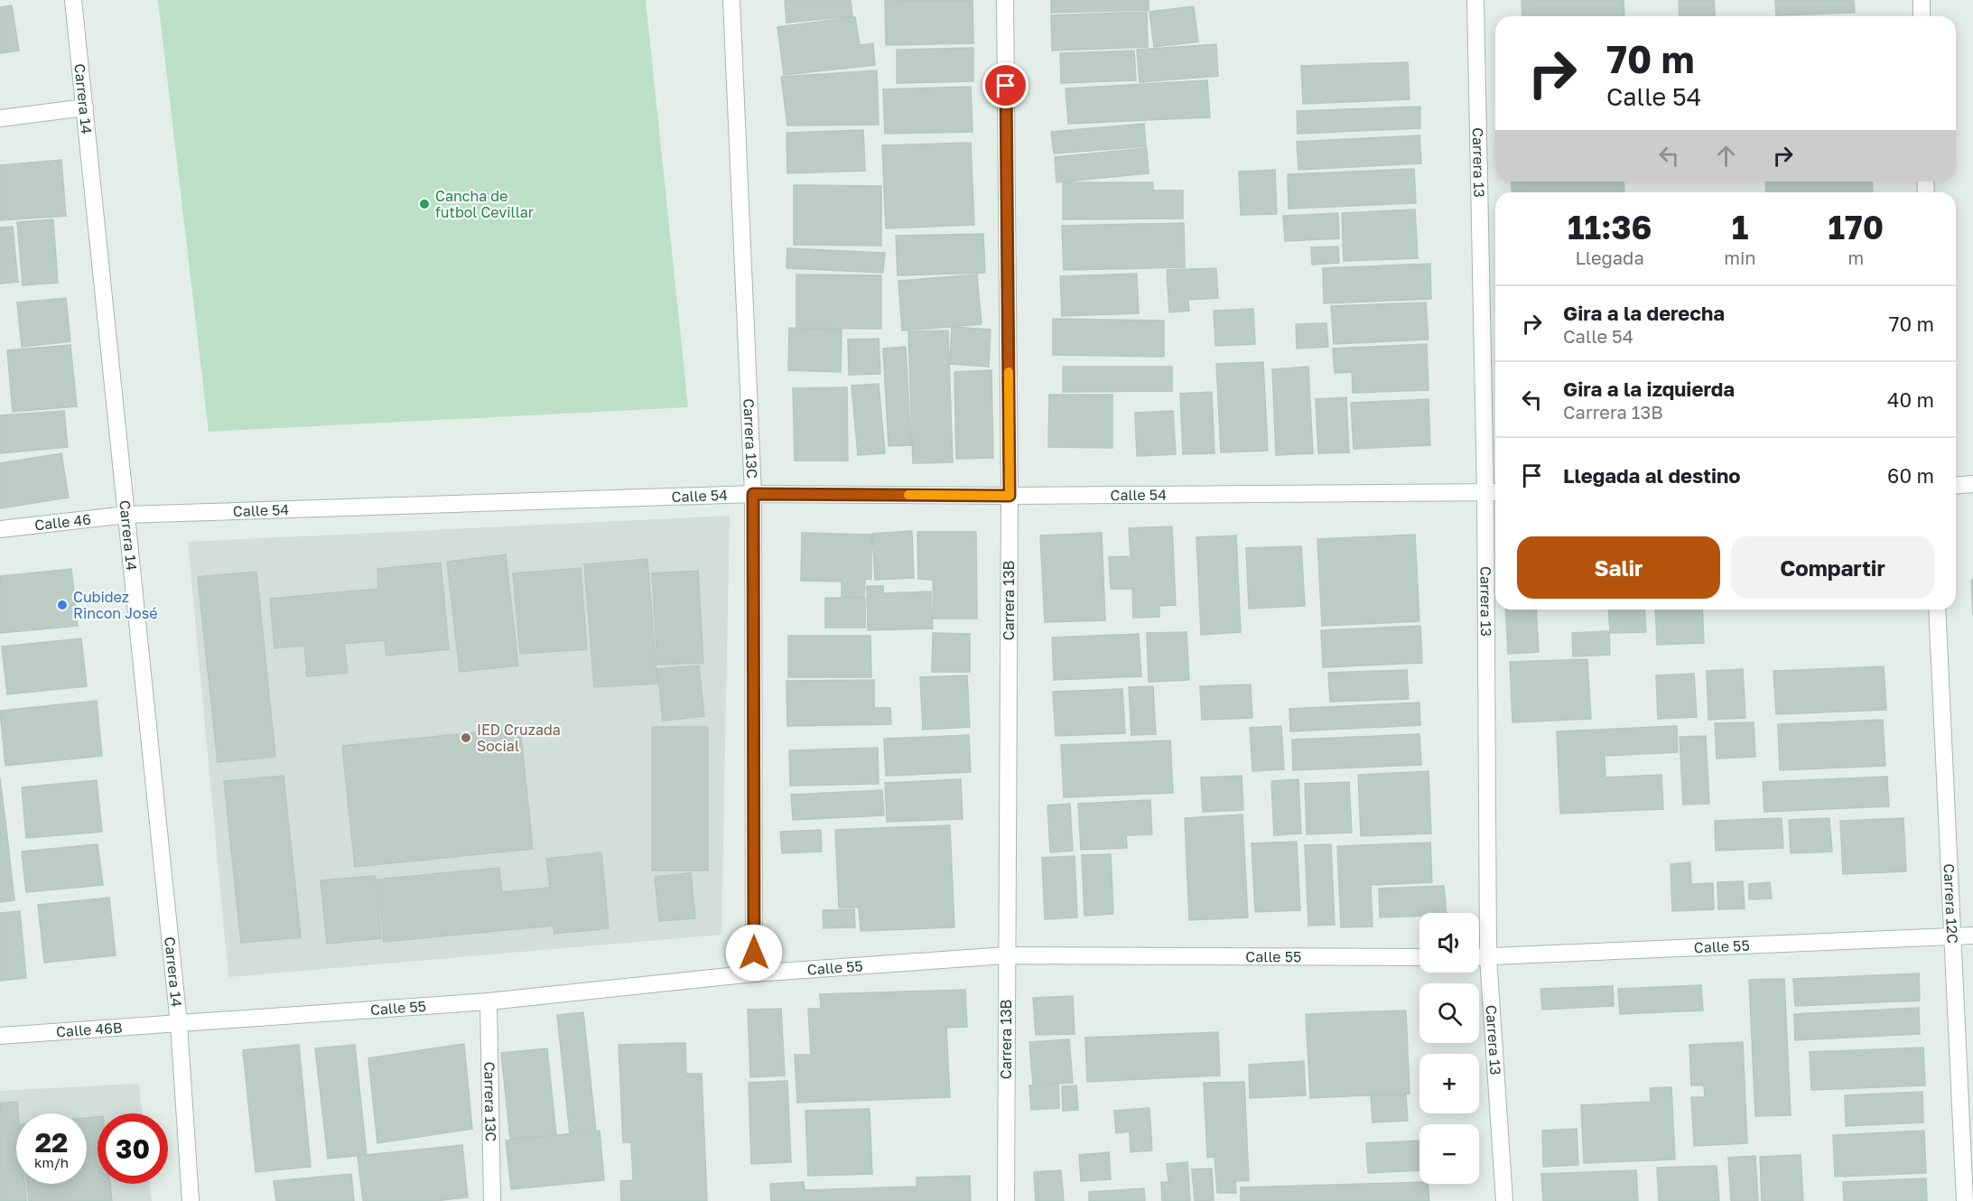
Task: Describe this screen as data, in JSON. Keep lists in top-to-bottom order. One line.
{"streets":{"street":["Carrera 14","Carrera 13","Carrera 13C","Calle 54","Calle 46","Carrera 13B","Carrera 12C","Calle 55","Calle 46B"]},"crossings":[["Carrera 14","Calle 54"],["Carrera 14","Calle 46"],["Carrera 14","Calle 55"],["Carrera 14","Calle 46B"],["Carrera 13","Calle 54"],["Carrera 13","Calle 55"],["Carrera 13C","Calle 54"],["Carrera 13C","Calle 55"],["Calle 54","Calle 46"],["Calle 54","Carrera 13B"],["Carrera 13B","Calle 55"],["Carrera 12C","Calle 55"],["Calle 55","Calle 46B"]],"places":["Cancha de futbol Cevillar","Cubidez Rincon José","IED Cruzada Social"],"page":{"turn":["70 m","Calle 54"],"eta":["11:36","Llegada","1","min","170","m"],"list":[{"name":"Gira a la derecha","note":"Calle 54","value":"70 m"},{"name":"Gira a la izquierda","note":"Carrera 13B","value":"40 m"},{"name":"Llegada al destino","value":"60 m"}],"buttons":["Salir","Compartir"],"map_buttons":["+","−"],"speed":"22 km/h","limit":"30"}}
